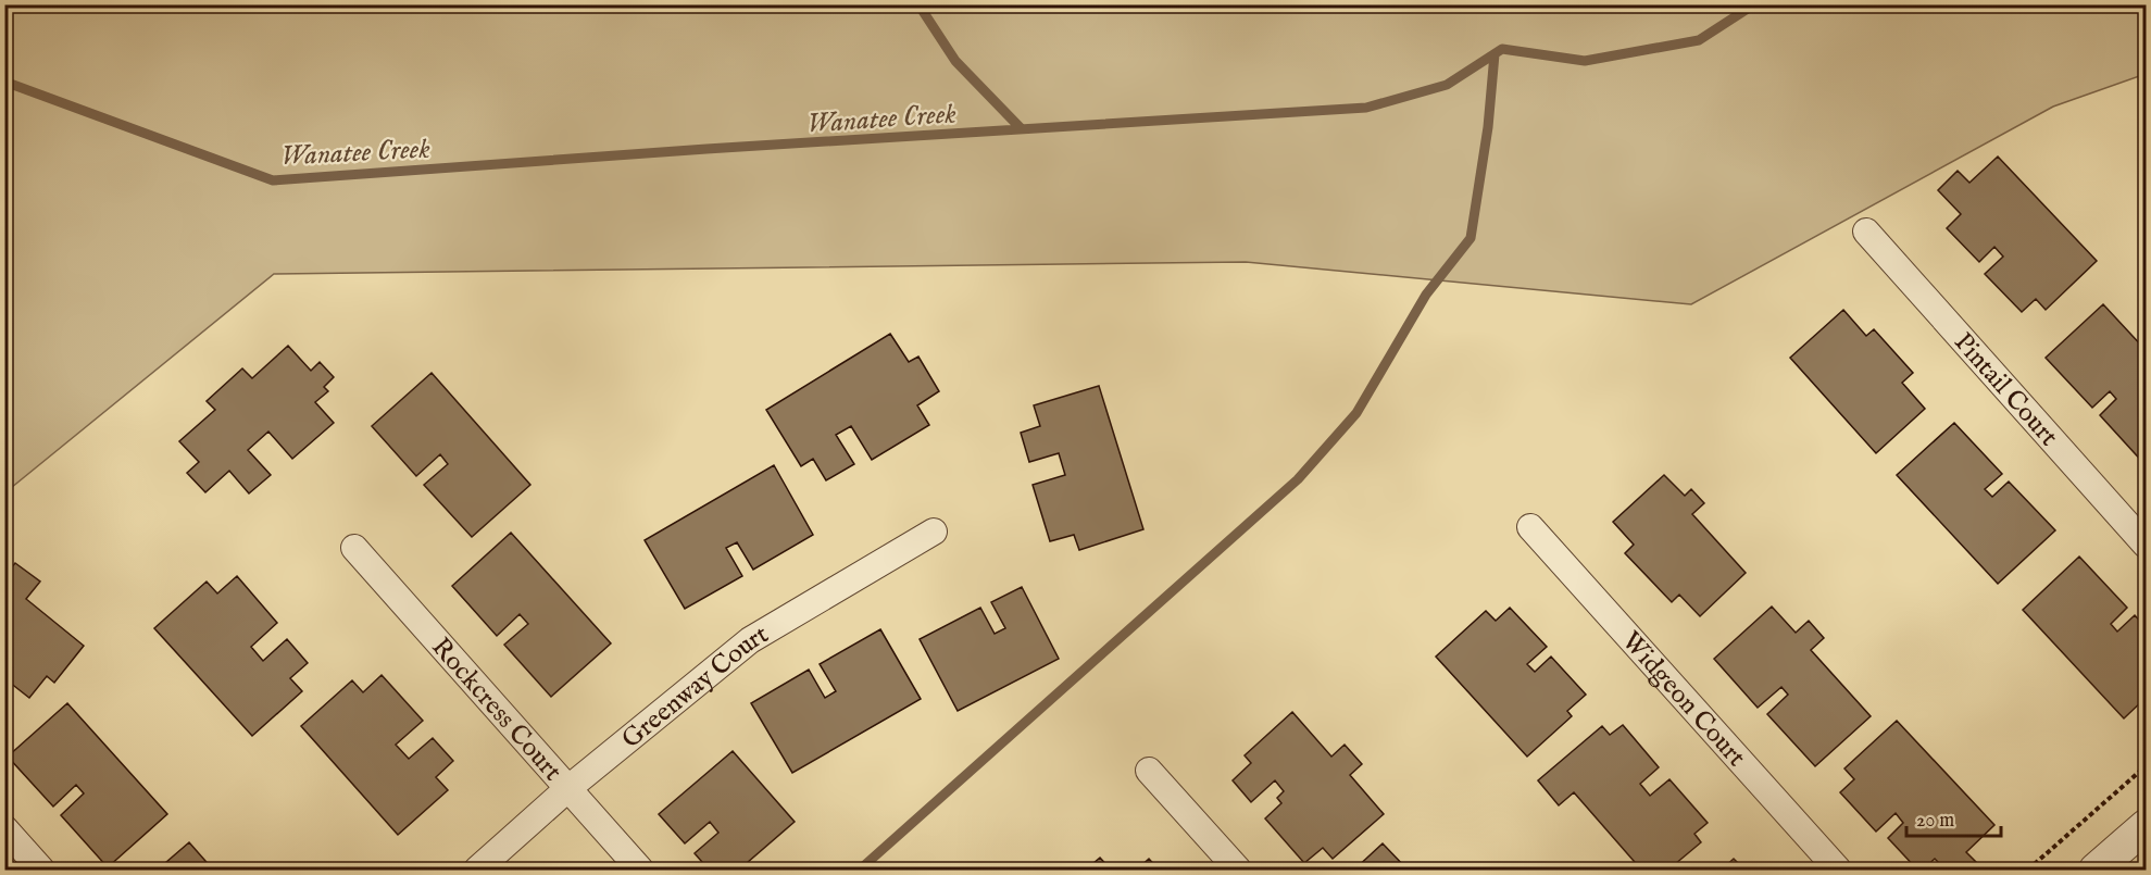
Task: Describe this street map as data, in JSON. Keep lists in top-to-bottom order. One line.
{"streets":{"street":["Pintail Court","Greenway Court","Widgeon Court","Rockcress Court"]},"crossings":[["Greenway Court","Rockcress Court"]],"water":["Wanatee Creek"],"scale_bar":"20 m"}
